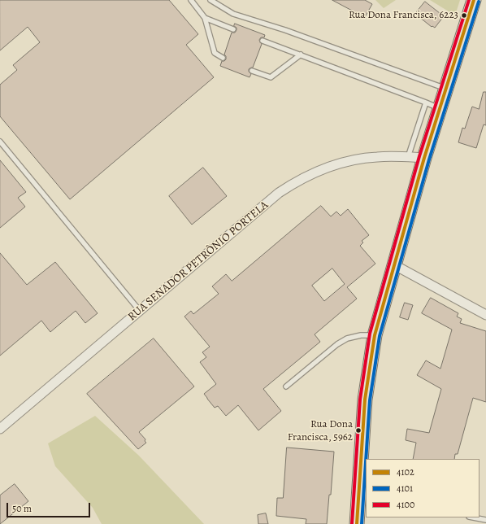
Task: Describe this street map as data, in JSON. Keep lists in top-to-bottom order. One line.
{"streets":{"street":["RUA SENADOR PETRÔNIO PORTELA"]},"places":["Rua Dona Francisca, 6223","Rua Dona Francisca, 5962"],"lines":["transit line 4102","transit line 4100","transit line 4101"],"legend":["4102","4101","4100"],"scale_bar":"50 m"}
